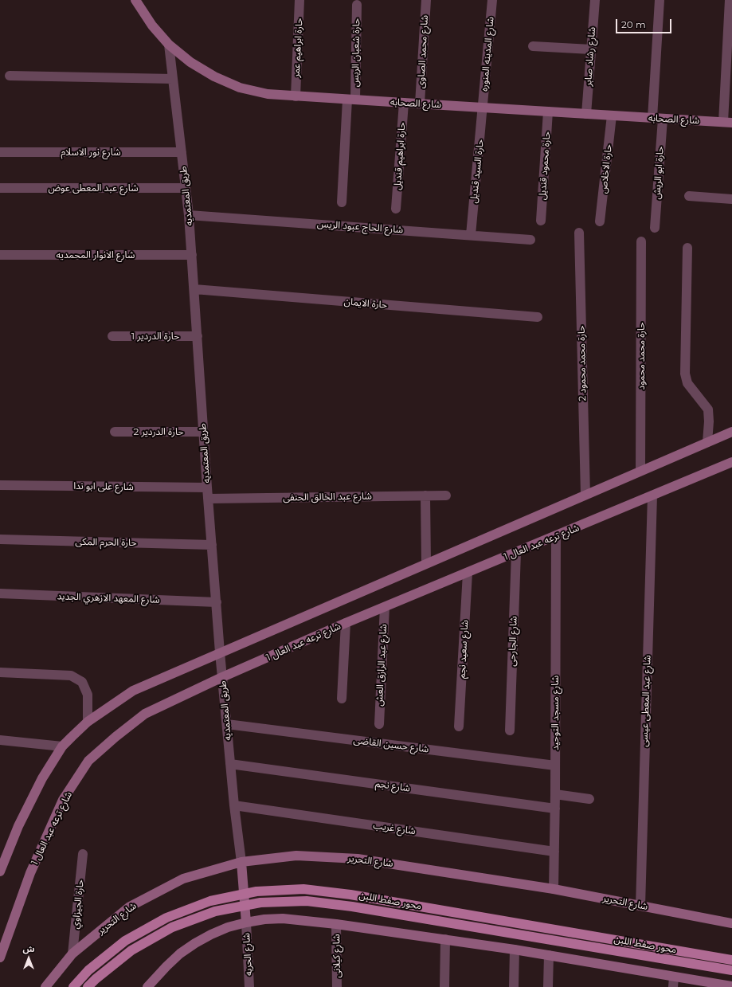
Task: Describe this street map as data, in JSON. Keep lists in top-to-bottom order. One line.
{"streets":{"main road":["محور صفط اللبن"],"street":["حارة ابراهيم عمر","شارع محمد الصاوى","حارة شعبان الريس","شارع المدينه المنوره","شارع رشاد صابر","شارع الصحابه","شارع نور الاسلام","حارة ابراهيم قنديل","حارة محمود قنديل","حارة الاخلاص","حارة السيد قنديل","حارة ابو الريش","شارع عبد المعطى عوض","طريق المعتمديه","شارع الحاج عبود الريس","شارع الانوار المحمديه","حارة الايمان","حارة الدردير 1","حارة محمد محمود","حارة محمد محمود 2","حارة الدردير 2","شارع على ابو ندا","شارع عبد الخالق الحنفى","حارة الحرم المكى","شارع ترعه عبد العال 1","شارع المعهد الازهري الجديد","شارع الجارحى","شارع سعيد نجم","شارع عبد الرازق العش","شارع عبد المعطى عيسى","شارع مسجد التوحيد","شارع حسين القاضى","شارع نجم","شارع غريب","شارع التحرير","حارة الجيزاوي","شارع الحريه","شارع كيلانى"]},"crossings":[["حارة ابراهيم عمر","شارع الصحابه"],["شارع محمد الصاوى","شارع الصحابه"],["حارة شعبان الريس","شارع الصحابه"],["شارع المدينه المنوره","شارع الصحابه"],["شارع المدينه المنوره","حارة السيد قنديل"],["شارع رشاد صابر","شارع الصحابه"],["شارع الصحابه","حارة ابراهيم قنديل"],["شارع الصحابه","حارة محمود قنديل"],["شارع الصحابه","حارة الاخلاص"],["شارع الصحابه","حارة السيد قنديل"],["شارع الصحابه","حارة ابو الريش"],["شارع الصحابه","طريق المعتمديه"],["شارع نور الاسلام","طريق المعتمديه"],["حارة السيد قنديل","شارع الحاج عبود الريس"],["شارع عبد المعطى عوض","طريق المعتمديه"],["طريق المعتمديه","شارع الحاج عبود الريس"],["طريق المعتمديه","شارع الانوار المحمديه"],["طريق المعتمديه","حارة الايمان"],["طريق المعتمديه","حارة الدردير 1"],["طريق المعتمديه","حارة الدردير 2"],["طريق المعتمديه","شارع على ابو ندا"],["طريق المعتمديه","شارع عبد الخالق الحنفى"],["طريق المعتمديه","حارة الحرم المكى"],["طريق المعتمديه","شارع ترعه عبد العال 1"],["طريق المعتمديه","شارع المعهد الازهري الجديد"],["طريق المعتمديه","شارع حسين القاضى"],["طريق المعتمديه","شارع نجم"],["طريق المعتمديه","شارع غريب"],["طريق المعتمديه","شارع التحرير"],["شارع ترعه عبد العال 1","شارع الجارحى"],["شارع ترعه عبد العال 1","شارع سعيد نجم"],["شارع ترعه عبد العال 1","شارع عبد الرازق العش"],["شارع ترعه عبد العال 1","شارع عبد المعطى عيسى"],["شارع ترعه عبد العال 1","شارع مسجد التوحيد"],["شارع عبد المعطى عيسى","شارع التحرير"],["شارع مسجد التوحيد","شارع حسين القاضى"],["شارع مسجد التوحيد","شارع نجم"],["شارع مسجد التوحيد","شارع غريب"],["شارع مسجد التوحيد","شارع التحرير"],["شارع التحرير","حارة الجيزاوي"]],"scale_bar":"20 m","north":"top"}
